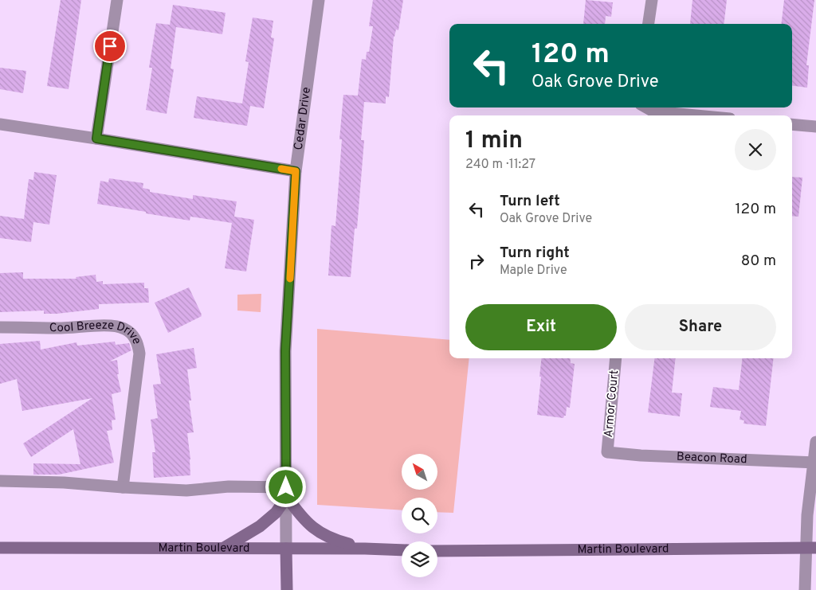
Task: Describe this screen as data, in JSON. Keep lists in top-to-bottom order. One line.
{"streets":{"main road":["Martin Boulevard"],"street":["Cedar Drive","Cool Breeze Drive","Armor Court","Beacon Road"]},"crossings":[["Cedar Drive","Martin Boulevard"],["Armor Court","Beacon Road"]],"north":"top left","page":{"turn":["120 m","Oak Grove Drive"],"heading":["1 min","240 m · 11:27"],"list":[{"name":"Turn left","note":"Oak Grove Drive","value":"120 m"},{"name":"Turn right","note":"Maple Drive","value":"80 m"}],"buttons":["Exit","Share"]}}
